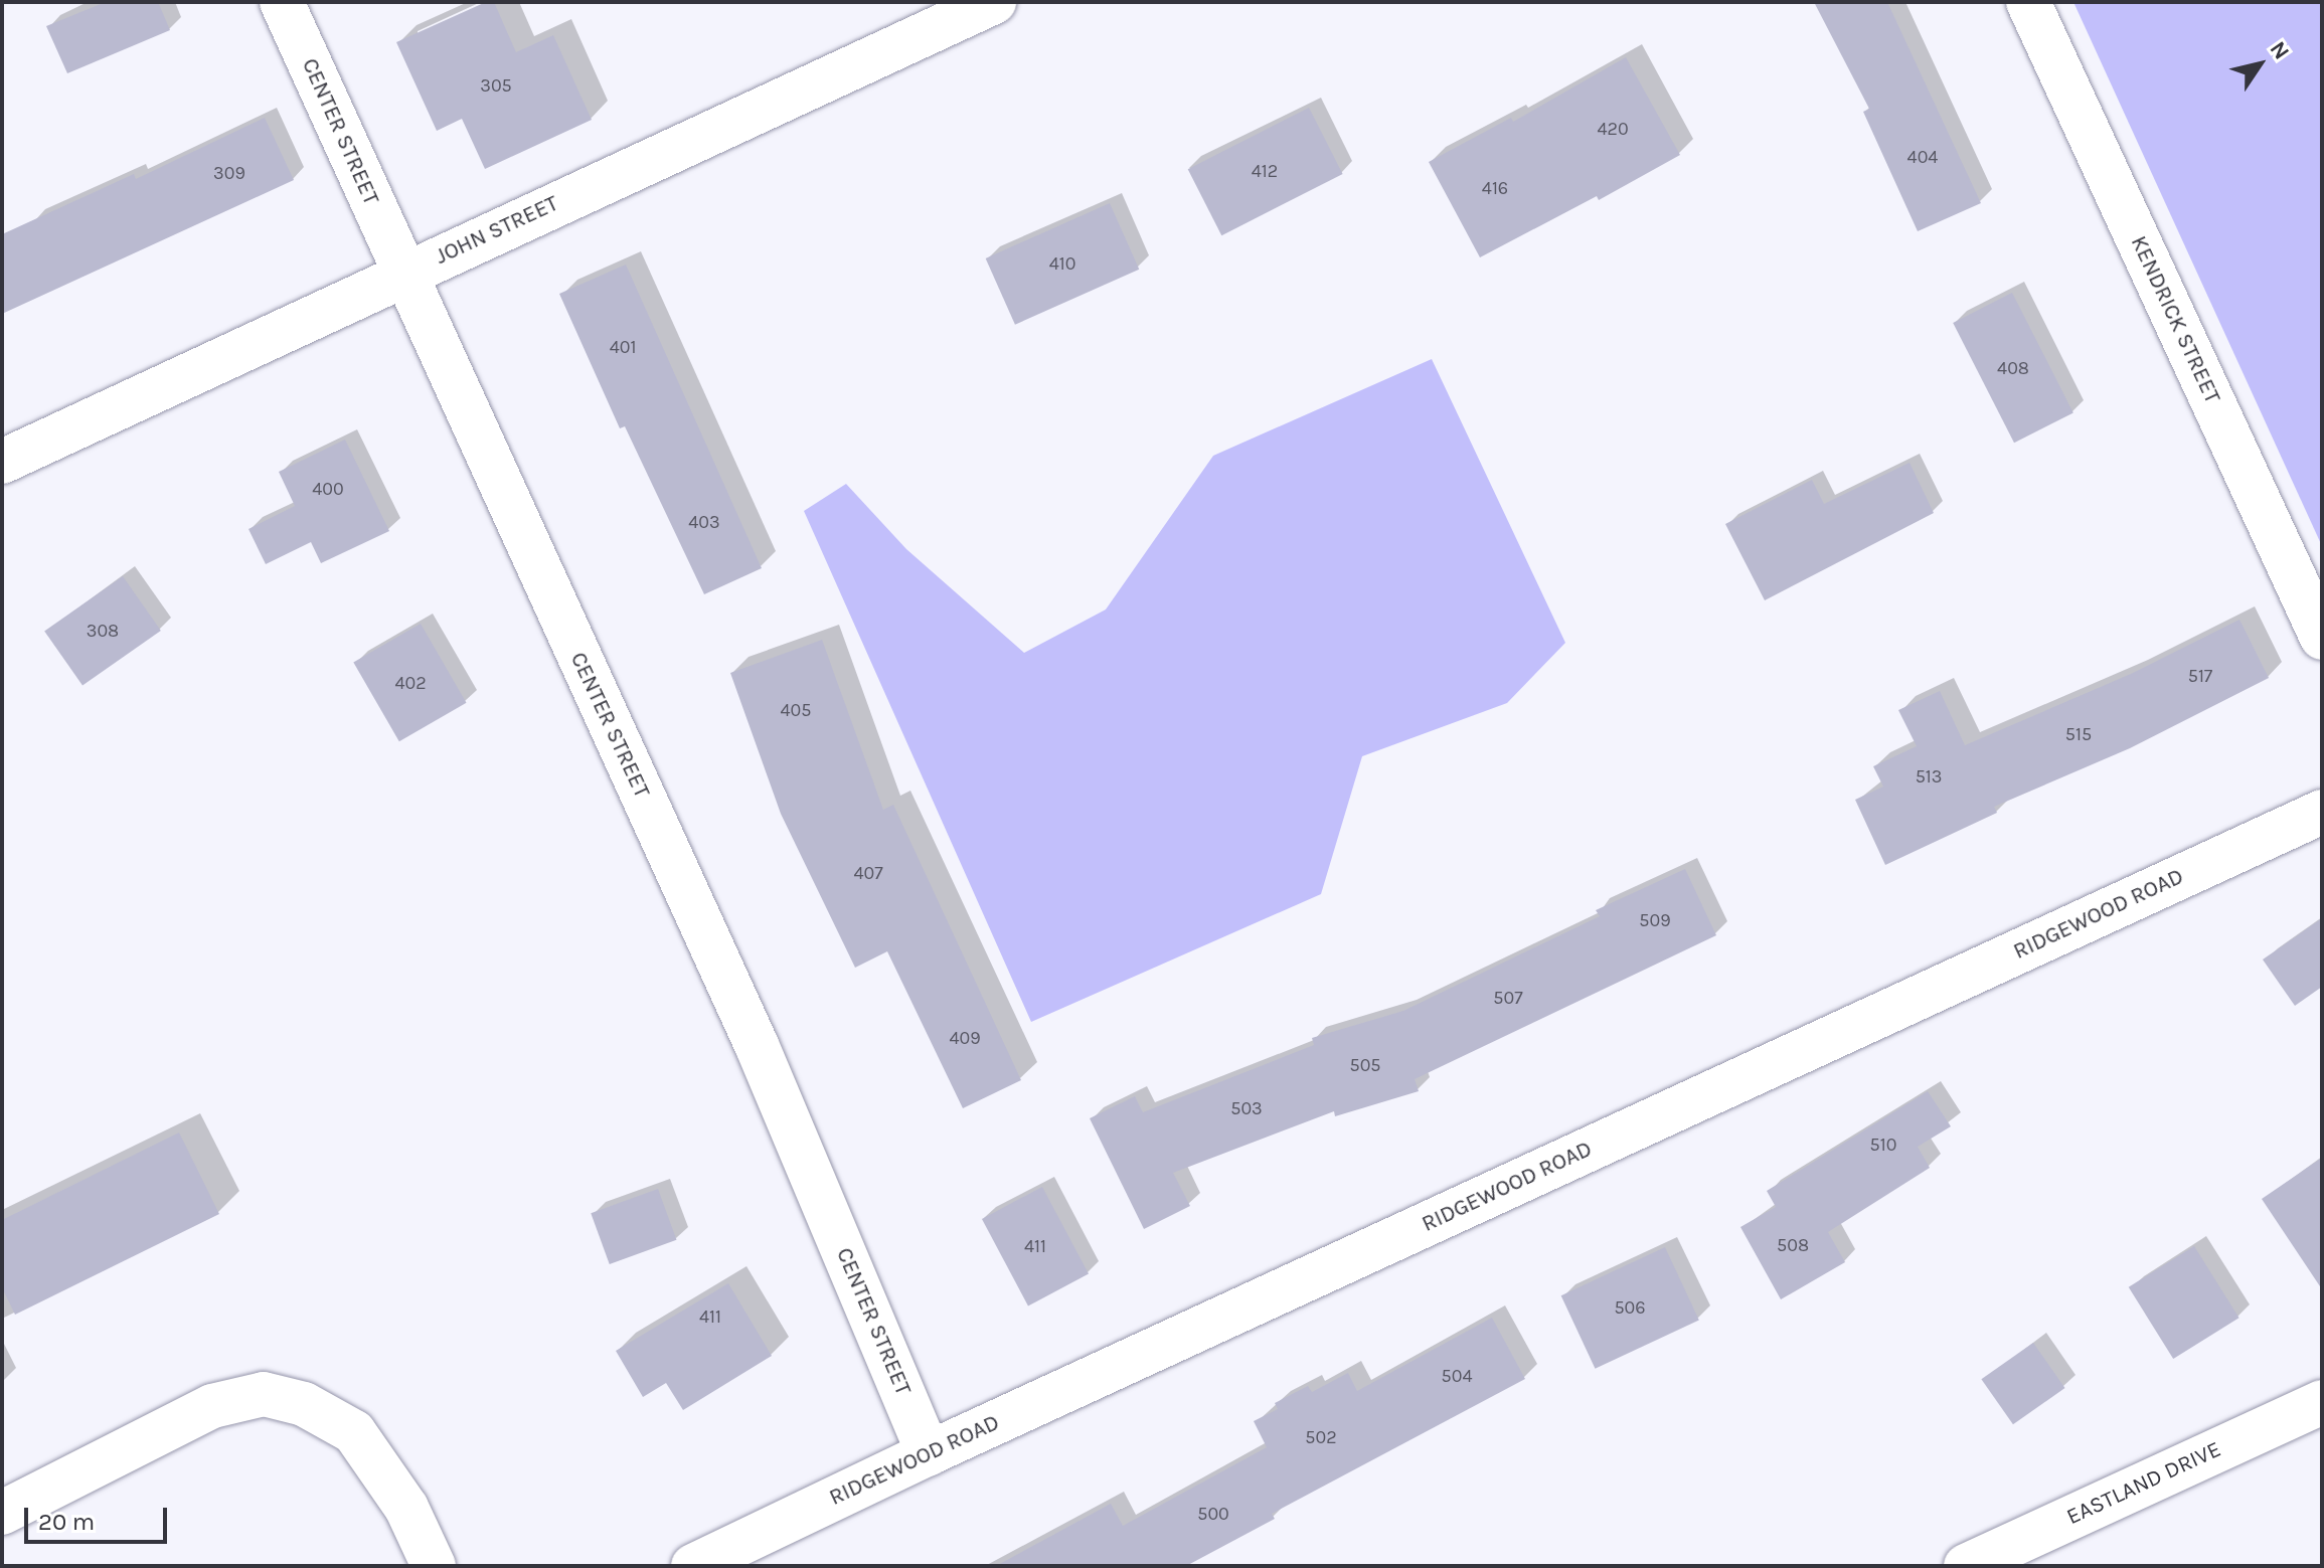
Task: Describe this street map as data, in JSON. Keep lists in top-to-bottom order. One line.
{"streets":{"street":["CENTER STREET","JOHN STREET","KENDRICK STREET","RIDGEWOOD ROAD","EASTLAND DRIVE"]},"crossings":[["CENTER STREET","JOHN STREET"],["CENTER STREET","RIDGEWOOD ROAD"]],"house_numbers":["305","420","404","412","309","416","410","401","408","400","403","308","517","402","405","515","513","407","509","507","409","505","503","510","508","411","506","411","504","502","500"],"scale_bar":"20 m","north":"top right"}
